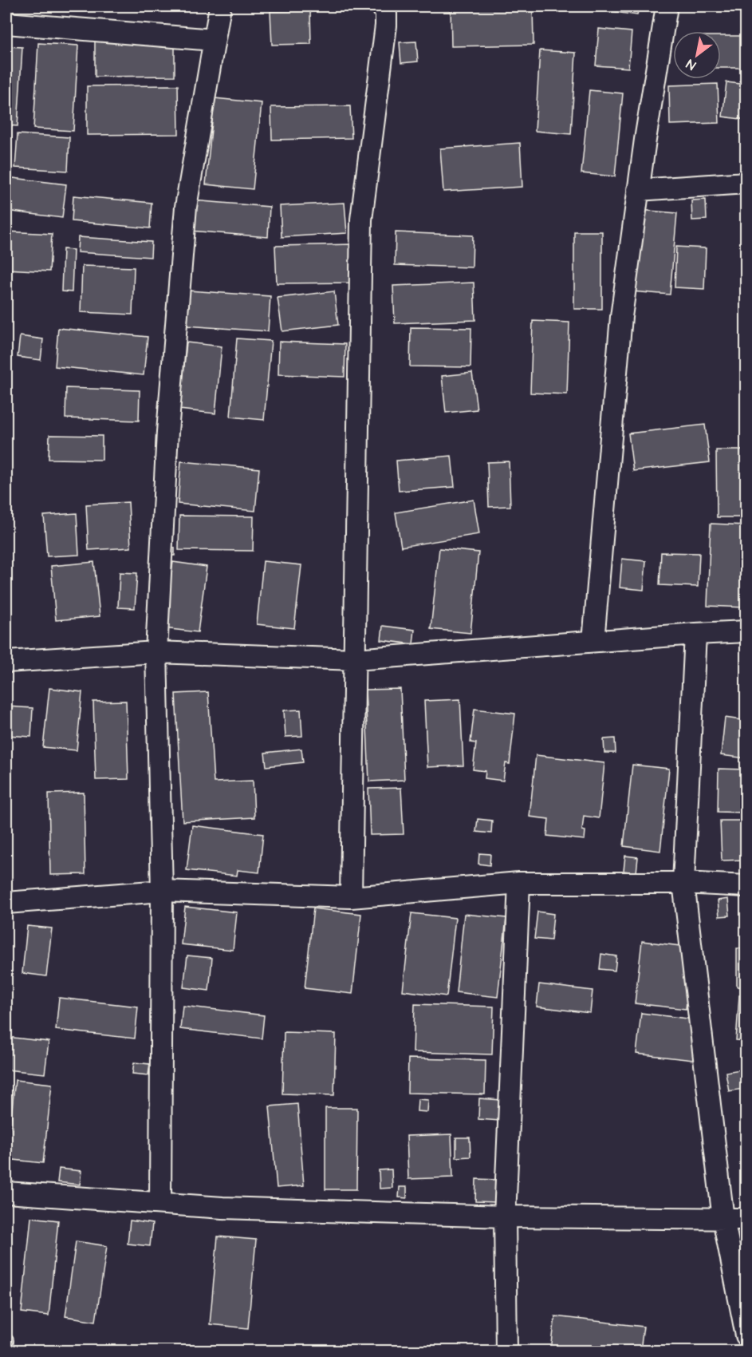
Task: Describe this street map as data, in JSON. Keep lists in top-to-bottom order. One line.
{"north":"bottom left"}
